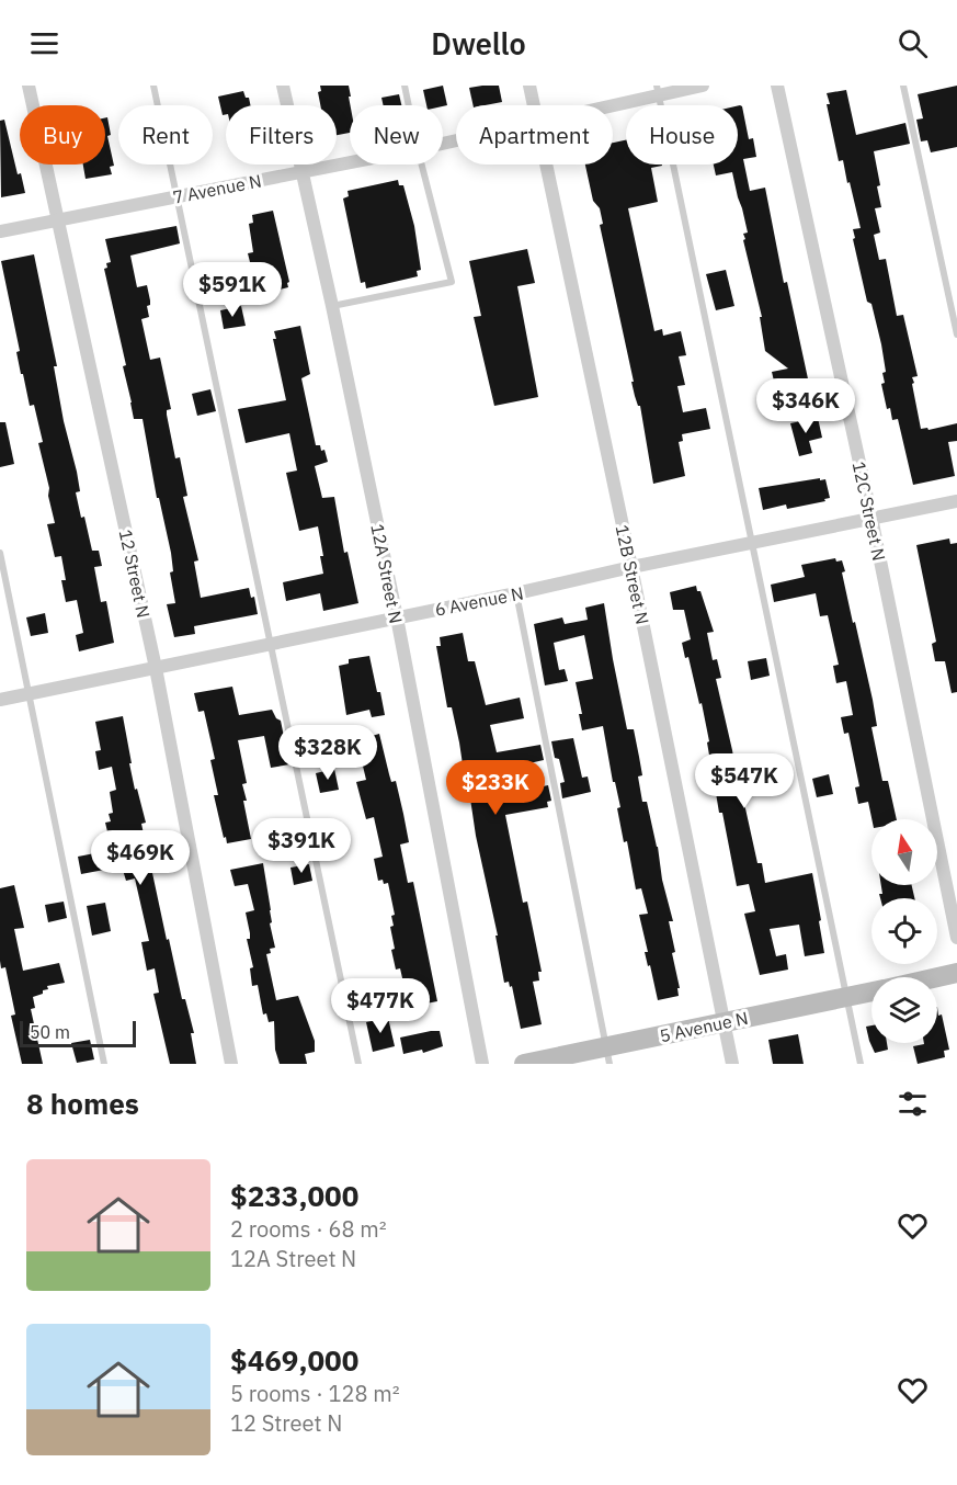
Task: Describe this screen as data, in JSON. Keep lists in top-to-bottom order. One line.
{"streets":{"main road":["5 Avenue N"],"street":["7 Avenue N","12C Street N","12 Street N","12A Street N","12B Street N","6 Avenue N"]},"crossings":[["7 Avenue N","12 Street N"],["7 Avenue N","12A Street N"],["12C Street N","6 Avenue N"],["12 Street N","6 Avenue N"],["12A Street N","6 Avenue N"],["12B Street N","6 Avenue N"],["12B Street N","5 Avenue N"]],"scale_bar":"50 m","north":"top","page":{"header":"Dwello","chip":["Buy","Rent","Filters","New","Apartment","House"],"price":["$591K","$346K","$328K","$547K","$233K","$391K","$469K","$477K"],"scale":"50 m","heading":"8 homes","list":[{"name":"$233,000","note":"2 rooms · 68 m² · 12A Street N"},{"name":"$469,000","note":"5 rooms · 128 m² · 12 Street N"}]}}
